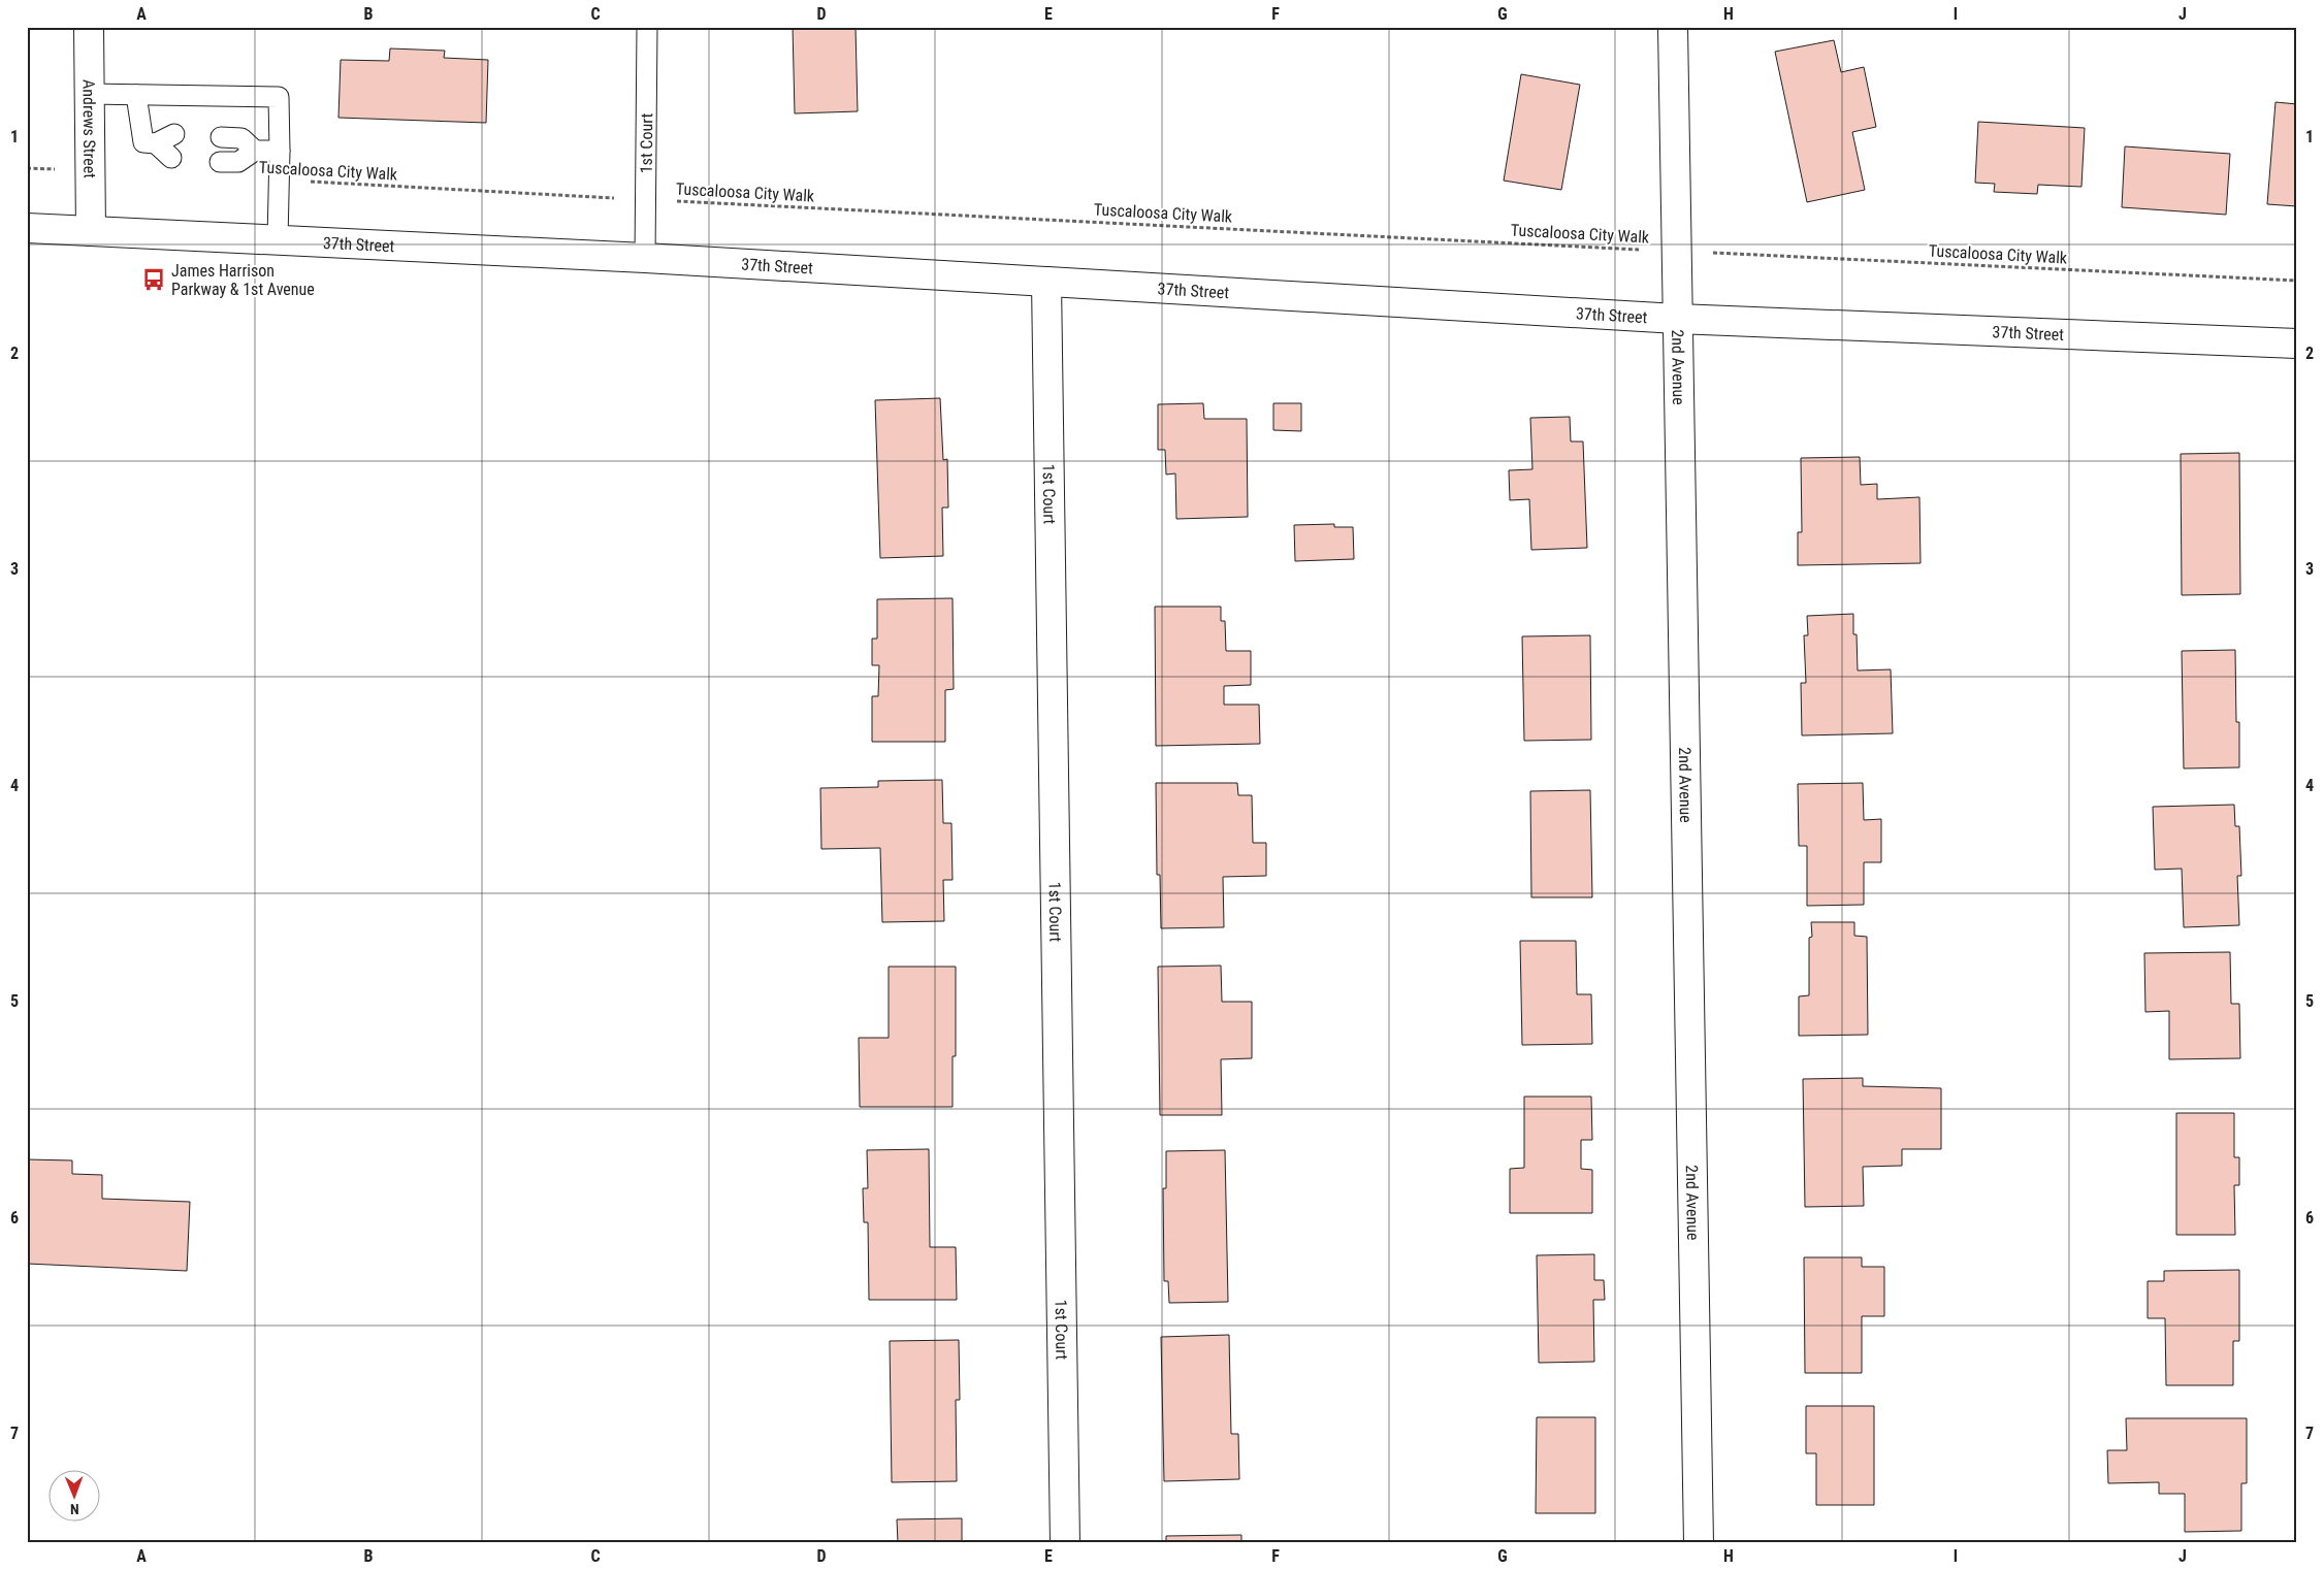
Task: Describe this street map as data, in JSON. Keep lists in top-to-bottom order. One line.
{"streets":{"street":["Andrews Street","1st Court","37th Street","2nd Avenue"],"path":["Tuscaloosa City Walk"]},"crossings":[["Andrews Street","37th Street"],["1st Court","Tuscaloosa City Walk"],["1st Court","37th Street"],["Tuscaloosa City Walk","2nd Avenue"],["37th Street","2nd Avenue"]],"places":{"bus stop":["James Harrison Parkway & 1st Avenue"]},"north":"bottom","grid":{"columns":["A","B","C","D","E","F","G","H","I","J"],"rows":["1","2","3","4","5","6","7"]}}
